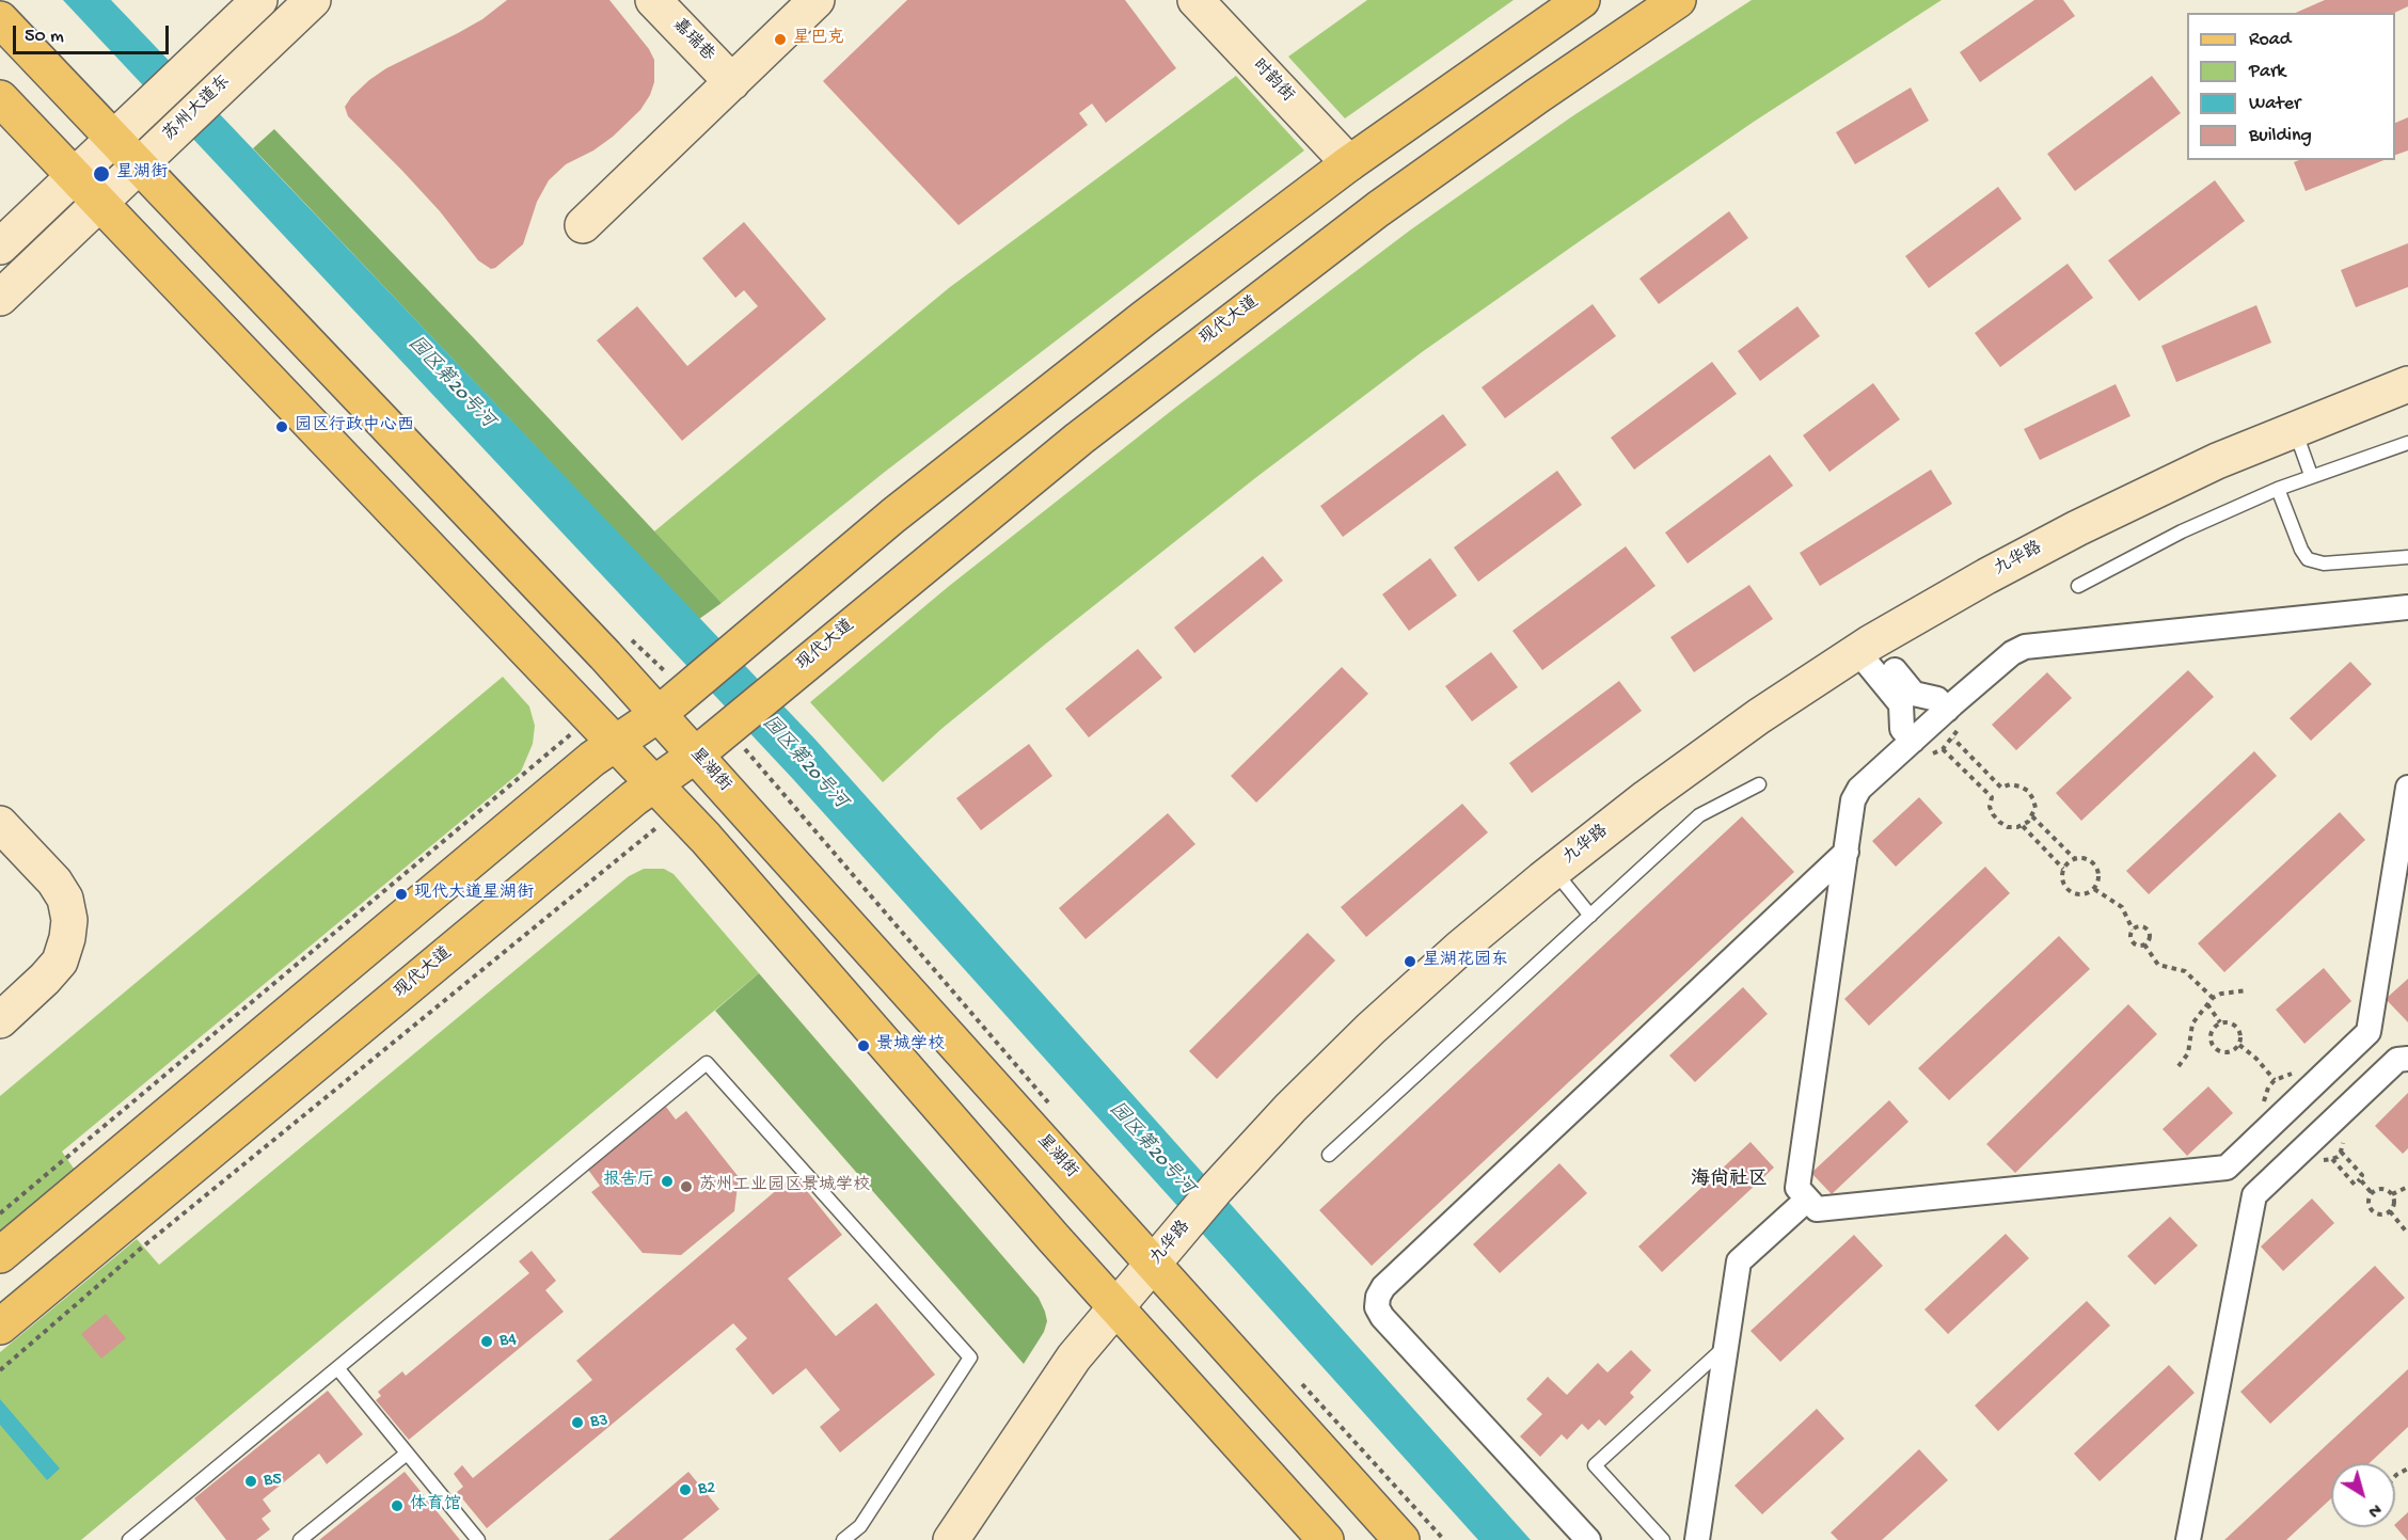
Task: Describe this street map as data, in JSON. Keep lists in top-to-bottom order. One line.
{"streets":{"main road":["现代大道","星湖街"],"street":["嘉瑞巷","时韵街","苏州大道东","九华路"]},"crossings":[["苏州大道东","星湖街"],["现代大道","星湖街"],["九华路","星湖街"]],"districts":["海尚社区"],"water":["园区第20号河"],"places":["星巴克","星湖街","园区行政中心西","现代大道星湖街","星湖花园东","景城学校","报告厅","苏州工业园区景城学校","B4","B3","B5","B2","体育馆"],"legend":["Road","Park","Water","Building"],"scale_bar":"50 m","north":"bottom right"}
